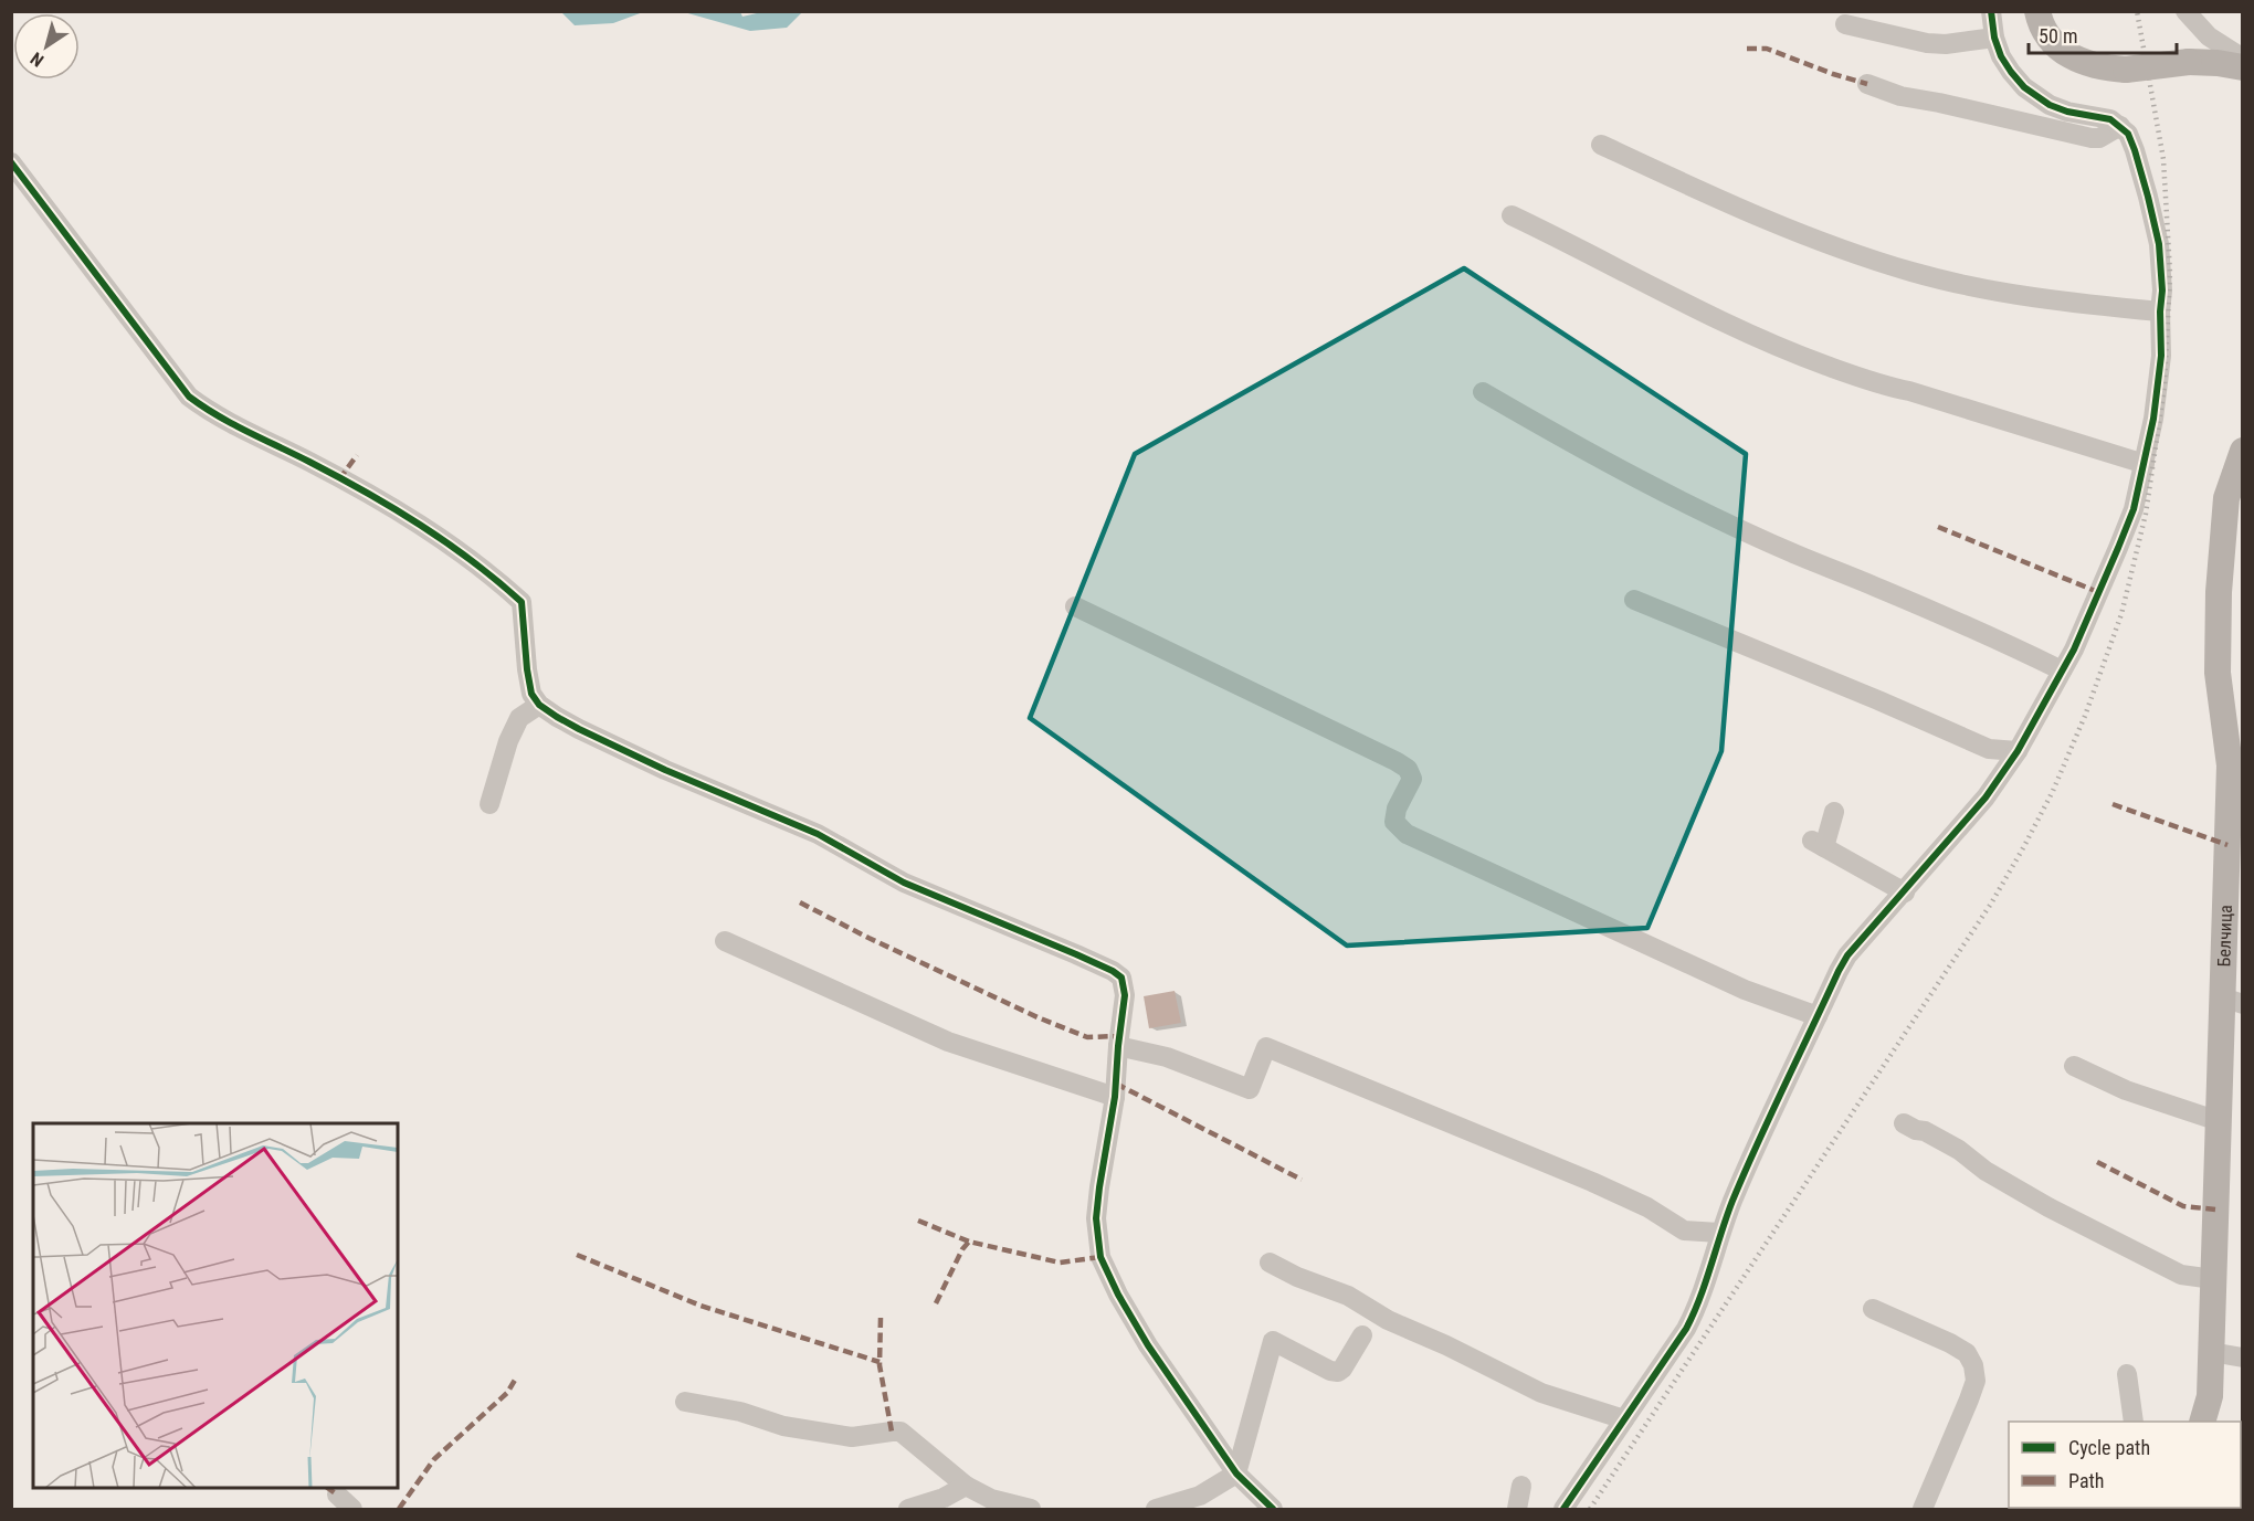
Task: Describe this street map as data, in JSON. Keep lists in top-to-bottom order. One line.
{"streets":{"main road":["Белчица"]},"legend":["Cycle path","Path"],"scale_bar":"50 m","north":"bottom left"}
